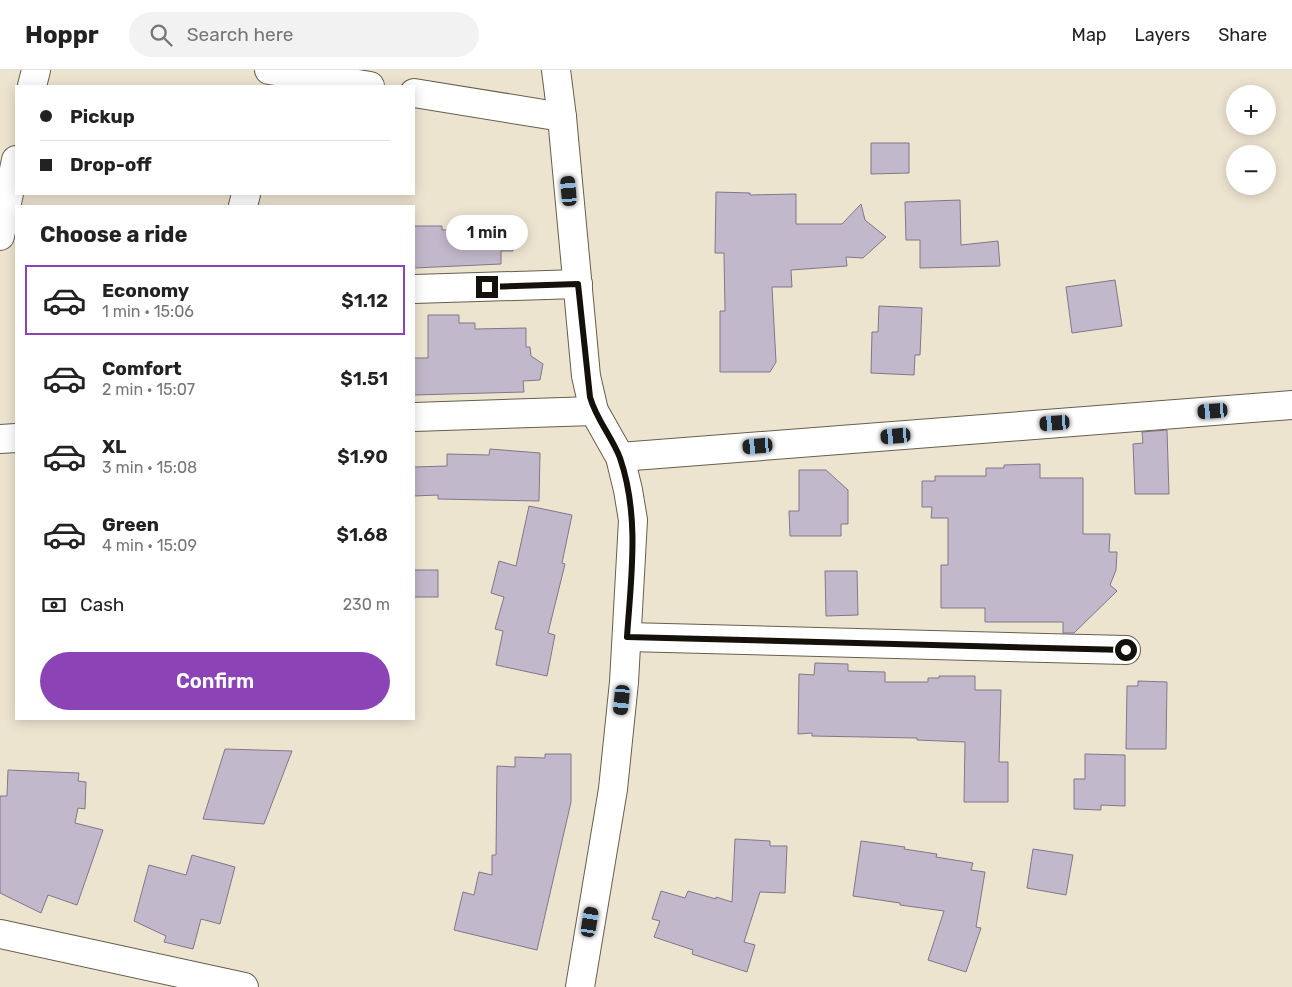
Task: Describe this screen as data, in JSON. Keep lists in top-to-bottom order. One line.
{"page":{"header":"Hoppr","search":"Search here","nav":["Map","Layers","Share"],"map_buttons":["+","−"],"banner":["Pickup","Drop-off"],"heading":"Choose a ride","bubble":"1 min","list":[{"name":"Economy","note":"1 min · 15:06","value":"$1.12"},{"name":"Comfort","note":"2 min · 15:07","value":"$1.51"},{"name":"XL","note":"3 min · 15:08","value":"$1.90"},{"name":"Green","note":"4 min · 15:09","value":"$1.68"}],"pay":["Cash","230 m"],"buttons":"Confirm"}}
